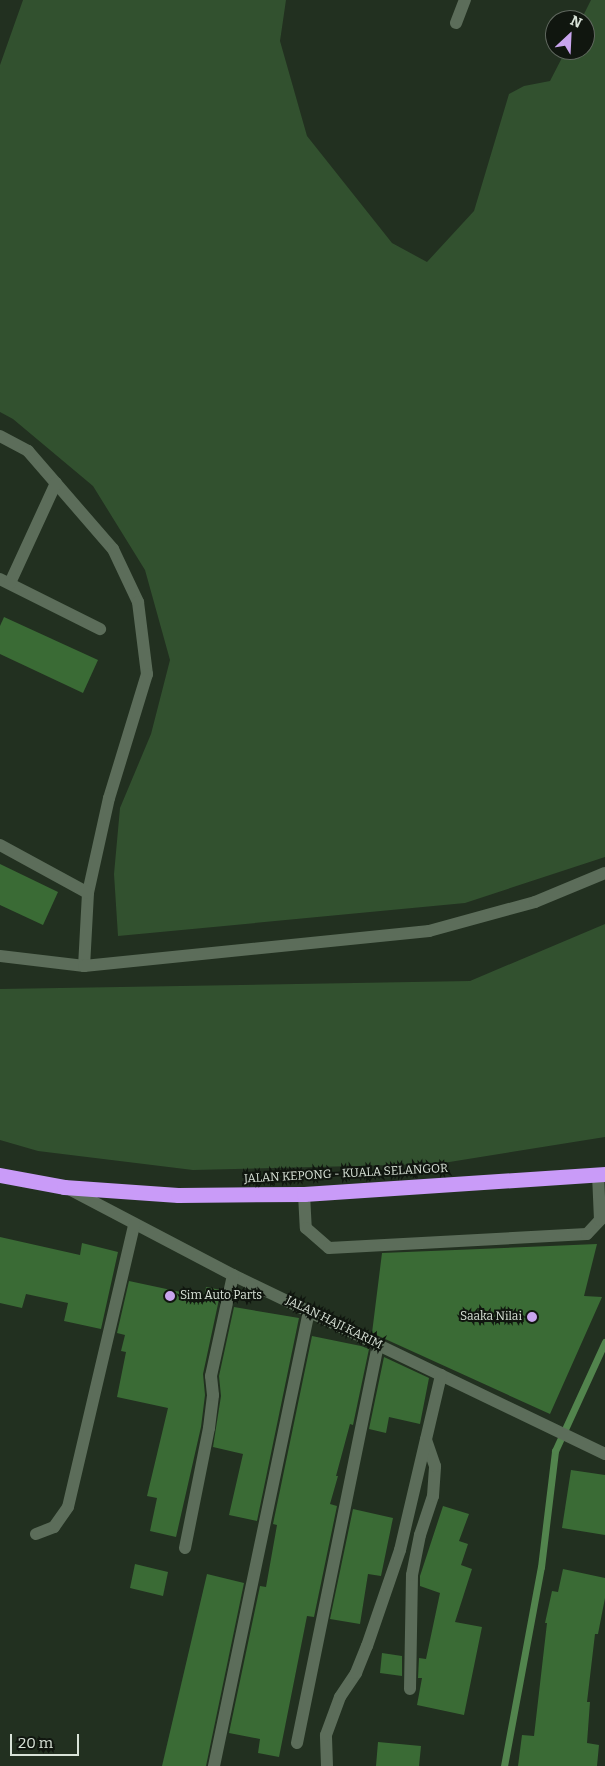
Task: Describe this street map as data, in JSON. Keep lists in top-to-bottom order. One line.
{"streets":{"highway":["JALAN KEPONG - KUALA SELANGOR"],"street":["JALAN HAJI KARIM"]},"crossings":[["JALAN KEPONG - KUALA SELANGOR","JALAN HAJI KARIM"]],"places":["Sim Auto Parts","Saaka Nilai"],"scale_bar":"20 m","north":"top right"}
